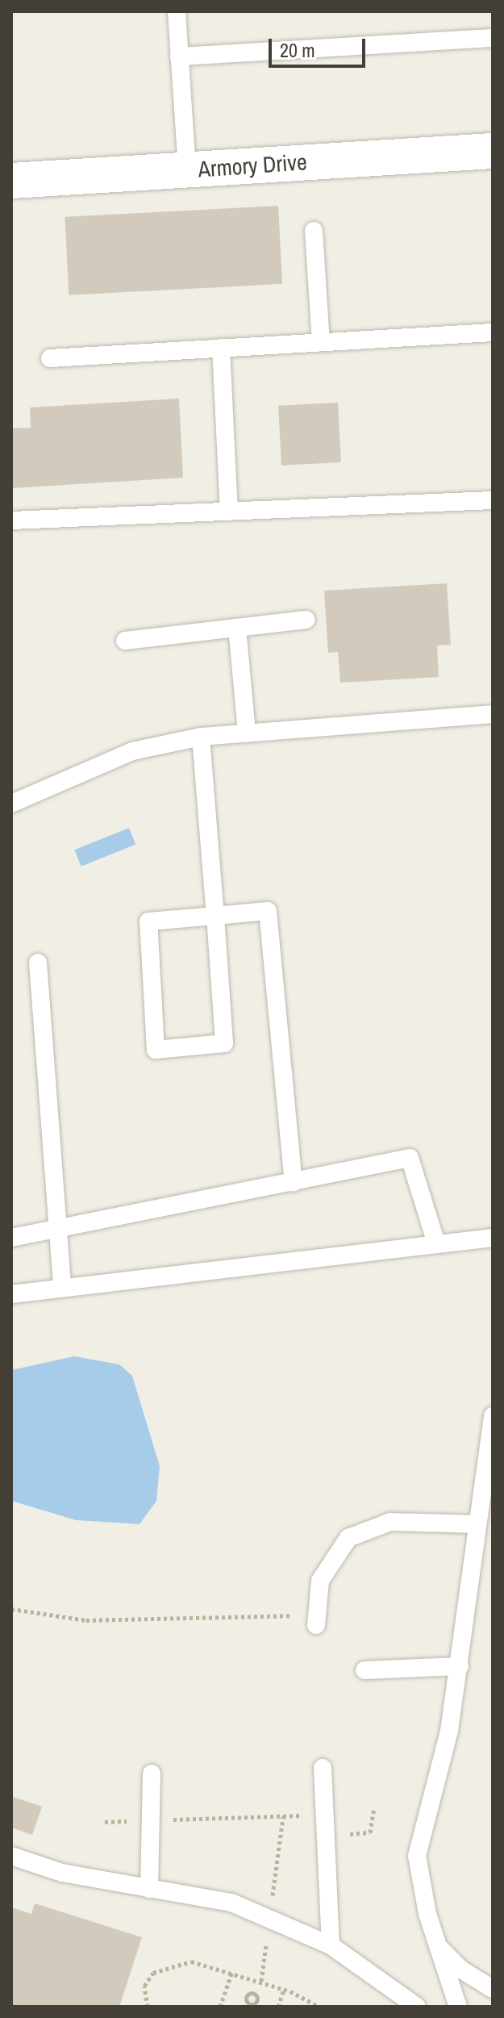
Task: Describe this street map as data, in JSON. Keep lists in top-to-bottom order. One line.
{"streets":{"street":["Armory Drive"]},"scale_bar":"20 m"}
